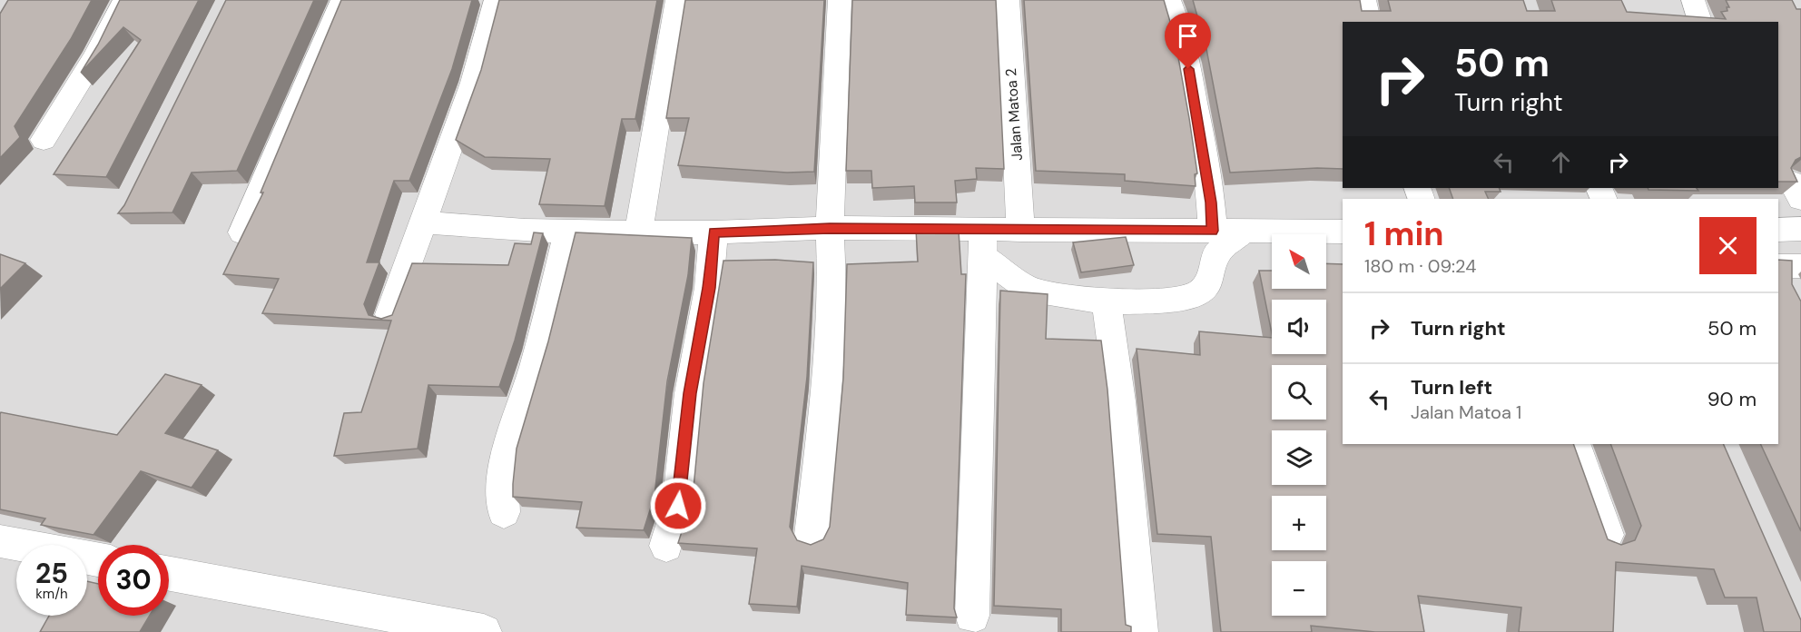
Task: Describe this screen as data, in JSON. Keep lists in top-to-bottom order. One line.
{"streets":{"street":["Jalan Matoa 2"]},"north":"top left","page":{"turn":["50 m","Turn right"],"heading":["1 min","180 m · 09:24"],"map_buttons":["+","−"],"list":[{"name":"Turn right","value":"50 m"},{"name":"Turn left","note":"Jalan Matoa 1","value":"90 m"}],"speed":"25 km/h","limit":"30"}}
